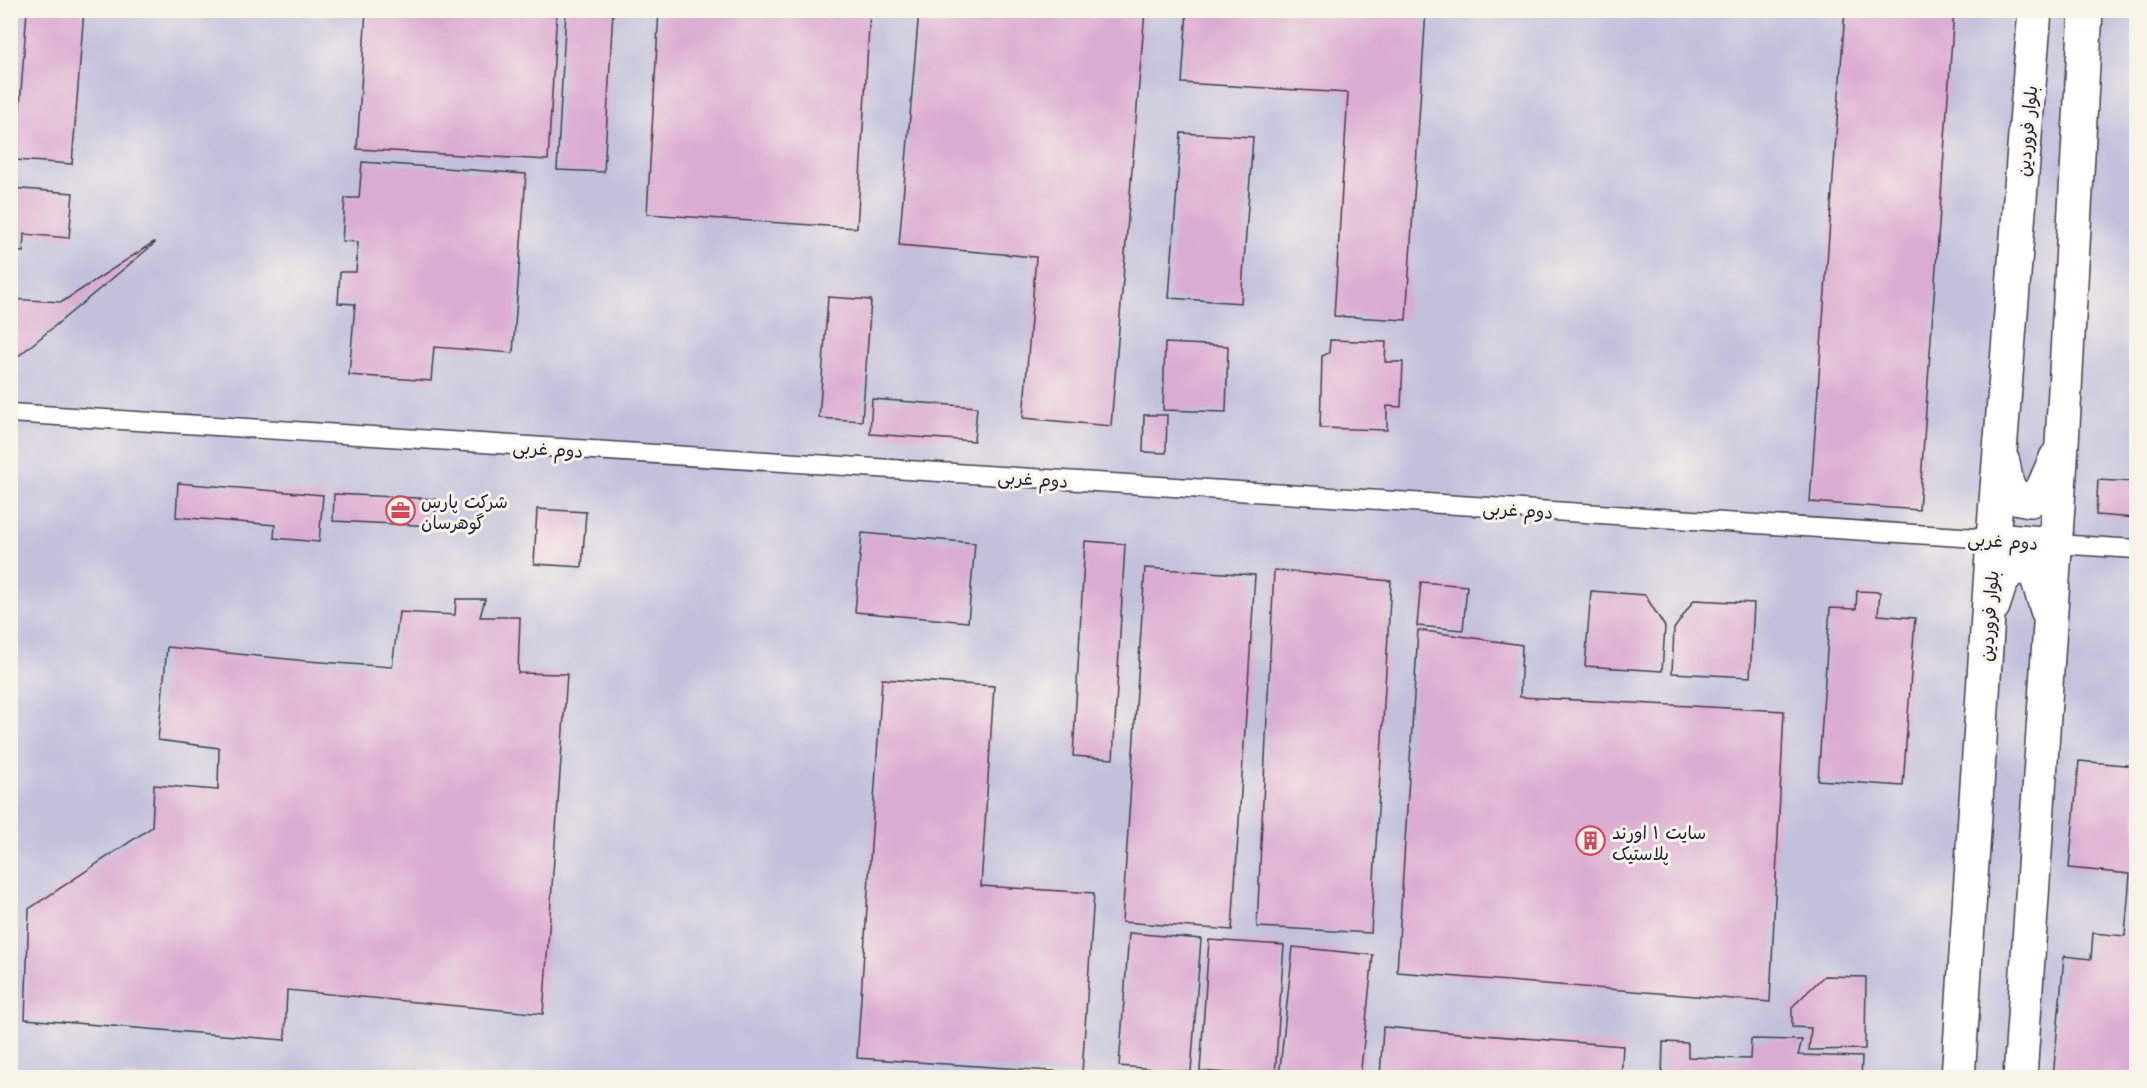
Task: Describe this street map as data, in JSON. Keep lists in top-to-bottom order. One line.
{"streets":{"street":["بلوار فروردین","دوم غربی"]},"crossings":[["بلوار فروردین","دوم غربی"]],"places":{"office":["شرکت پارس گوهرسان"],"building":["سایت ۱ اورند پلاستیک"]}}
